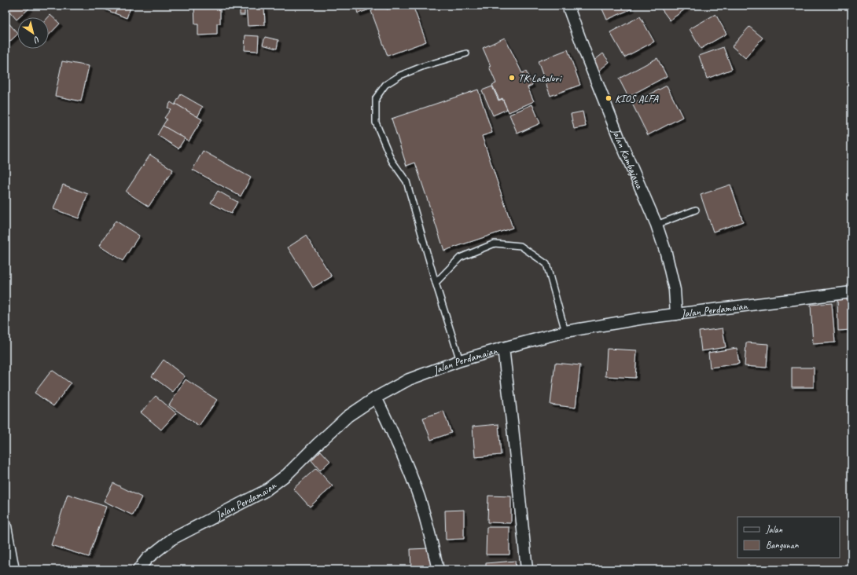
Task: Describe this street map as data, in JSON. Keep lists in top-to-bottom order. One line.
{"streets":{"street":["Jalan Kambajawa","Jalan Perdamaian"]},"crossings":[["Jalan Kambajawa","Jalan Perdamaian"]],"places":["TK Lataluri","KIOS ALFA"],"legend":["Jalan","Bangunan"],"north":"bottom right"}
